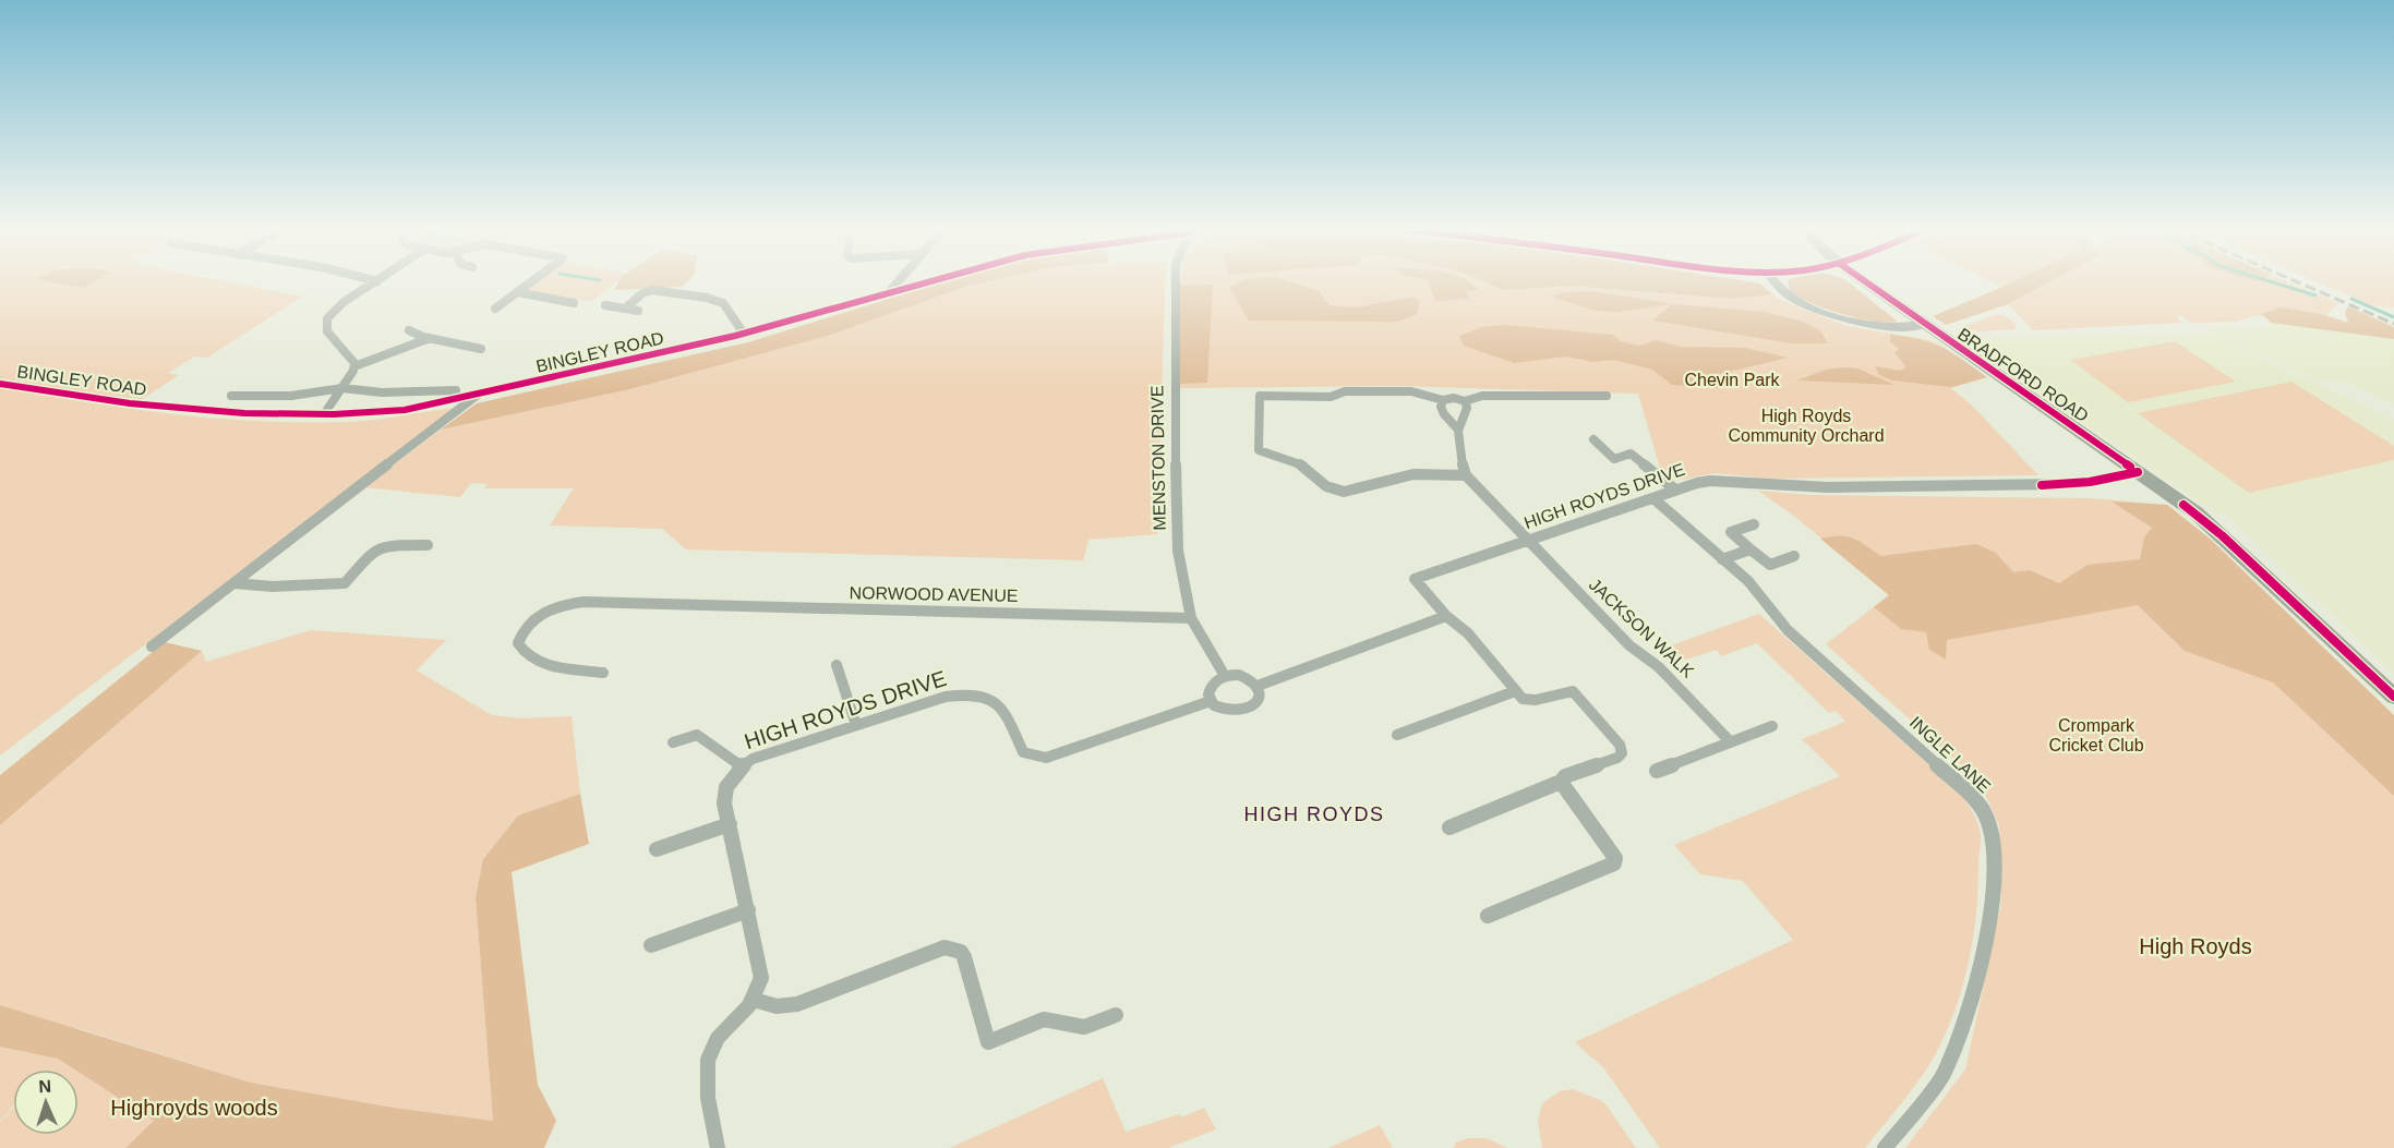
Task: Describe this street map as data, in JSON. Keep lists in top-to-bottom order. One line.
{"streets":{"main road":["BRADFORD ROAD"],"street":["BINGLEY ROAD","MENSTON DRIVE","HIGH ROYDS DRIVE","NORWOOD AVENUE","JACKSON WALK","INGLE LANE"]},"crossings":[["BRADFORD ROAD","HIGH ROYDS DRIVE"],["MENSTON DRIVE","HIGH ROYDS DRIVE"],["MENSTON DRIVE","NORWOOD AVENUE"],["HIGH ROYDS DRIVE","JACKSON WALK"],["HIGH ROYDS DRIVE","INGLE LANE"]],"districts":["HIGH ROYDS"],"parks":["Chevin Park","High Royds Community Orchard","Crompark Cricket Club","High Royds","Highroyds woods"],"north":"top"}
